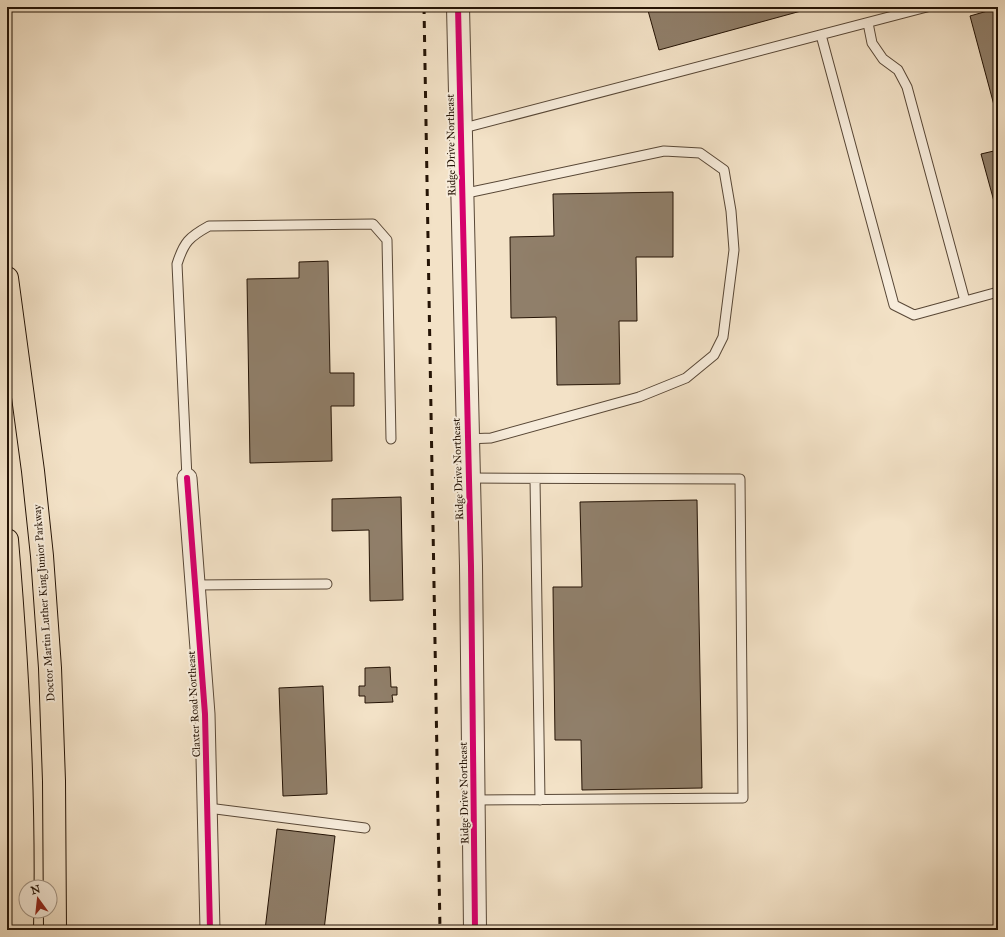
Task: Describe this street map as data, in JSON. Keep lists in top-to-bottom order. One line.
{"streets":{"highway":["Doctor Martin Luther King Junior Parkway"],"street":["Ridge Drive Northeast","Claxter Road Northeast"]},"north":"top"}
